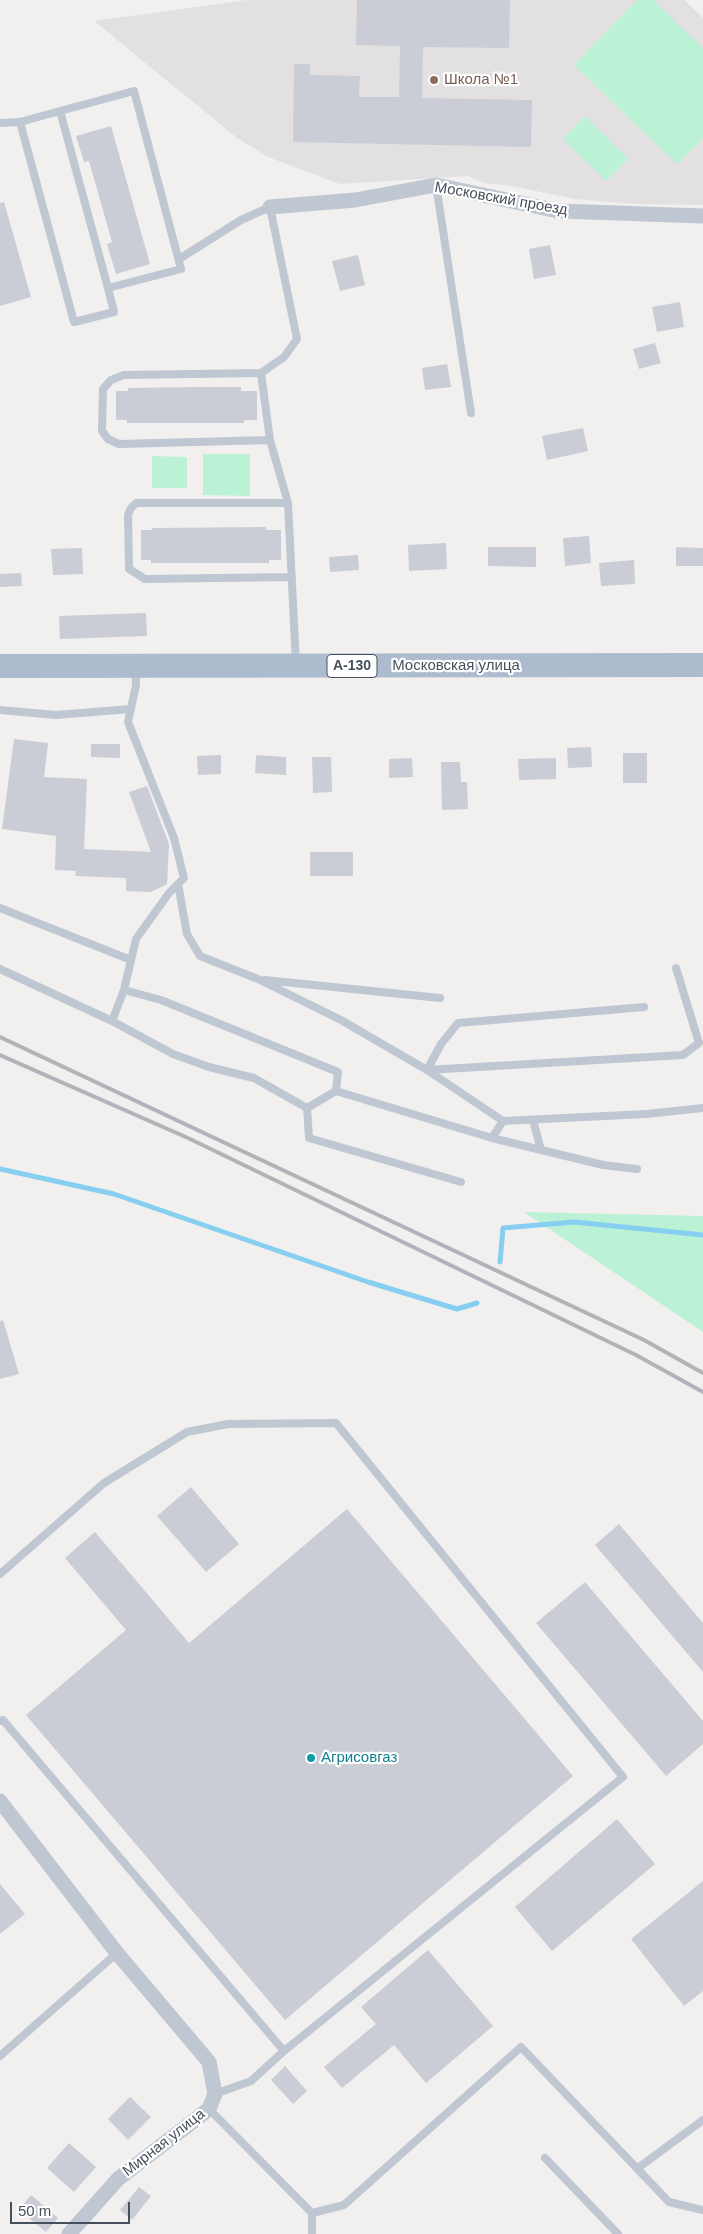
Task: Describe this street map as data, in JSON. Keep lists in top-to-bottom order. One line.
{"streets":{"main road":["А-130","Московская улица"],"street":["Московский проезд","Мирная улица"]},"places":["Школа №1","Агрисовгаз"],"scale_bar":"50 m"}
